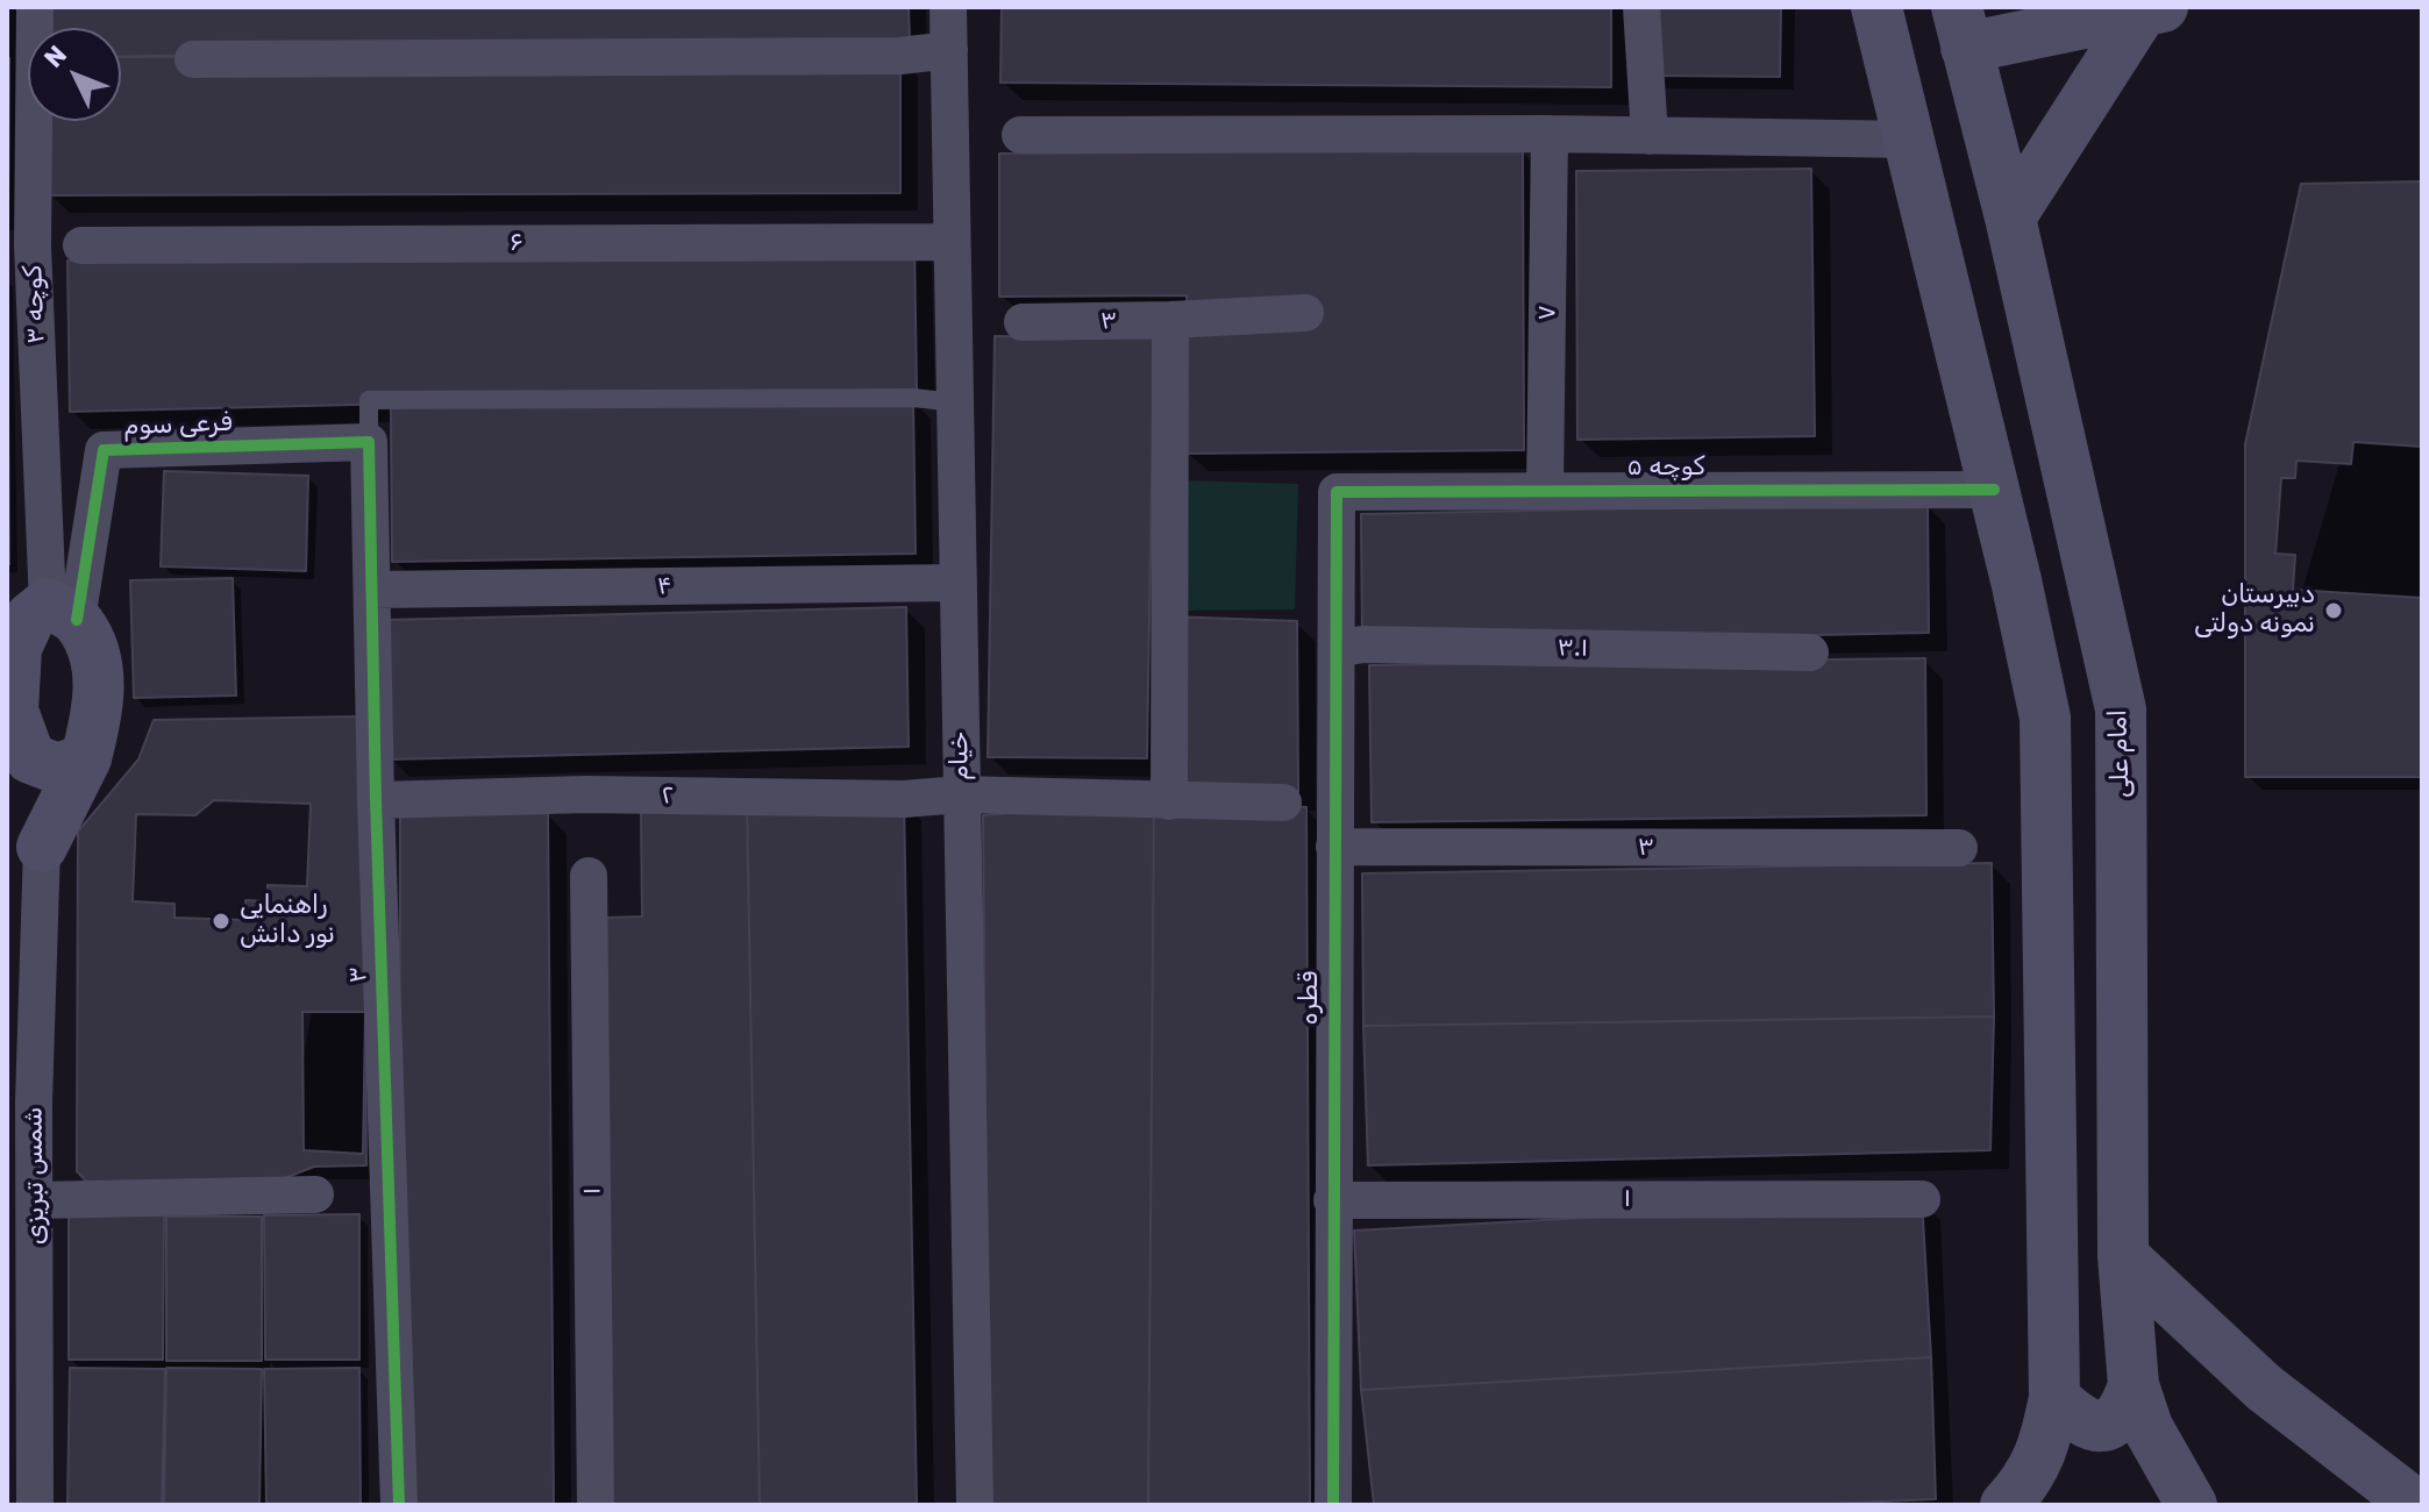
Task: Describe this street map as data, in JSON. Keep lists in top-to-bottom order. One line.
{"streets":{"main road":["امام علی"],"street":["۶","کوچه ۳","۷","۳","فرعی سوم","کوچه ۵","۴","۳.۱","خیام","۲","قطره","شمس تبریزی","۱"]},"crossings":[["۶","خیام"],["کوچه ۳","فرعی سوم"],["۷","کوچه ۵"],["۳","فرعی سوم"],["۳","۴"],["۳","۲"],["۳","قطره"],["کوچه ۵","قطره"],["۴","خیام"],["۳.۱","قطره"],["خیام","۲"],["قطره","۱"]],"places":["دبیرستان نمونه دولتی","راهنمایی نور دانش"],"north":"top left"}
